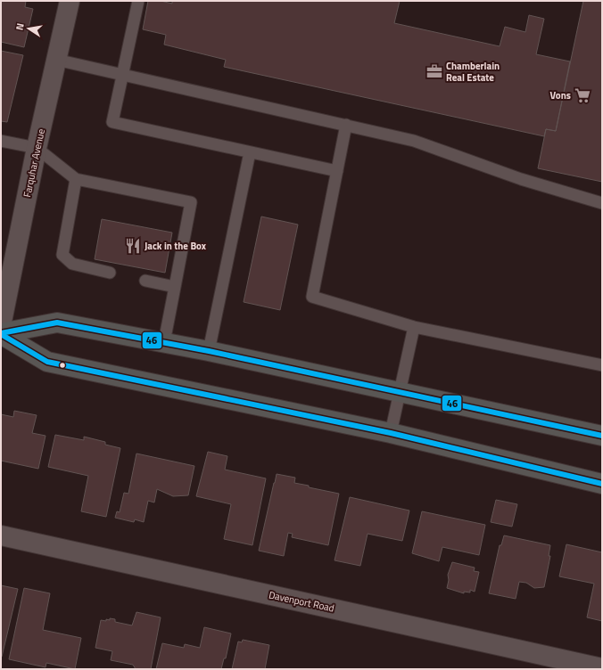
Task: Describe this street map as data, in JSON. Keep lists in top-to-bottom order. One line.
{"streets":{"street":["Farquhar Avenue","Davenport Road"]},"places":{"office":["Chamberlain Real Estate"],"supermarket":["Vons"],"restaurant":["Jack in the Box"]},"lines":["transit line 46"],"north":"left"}
